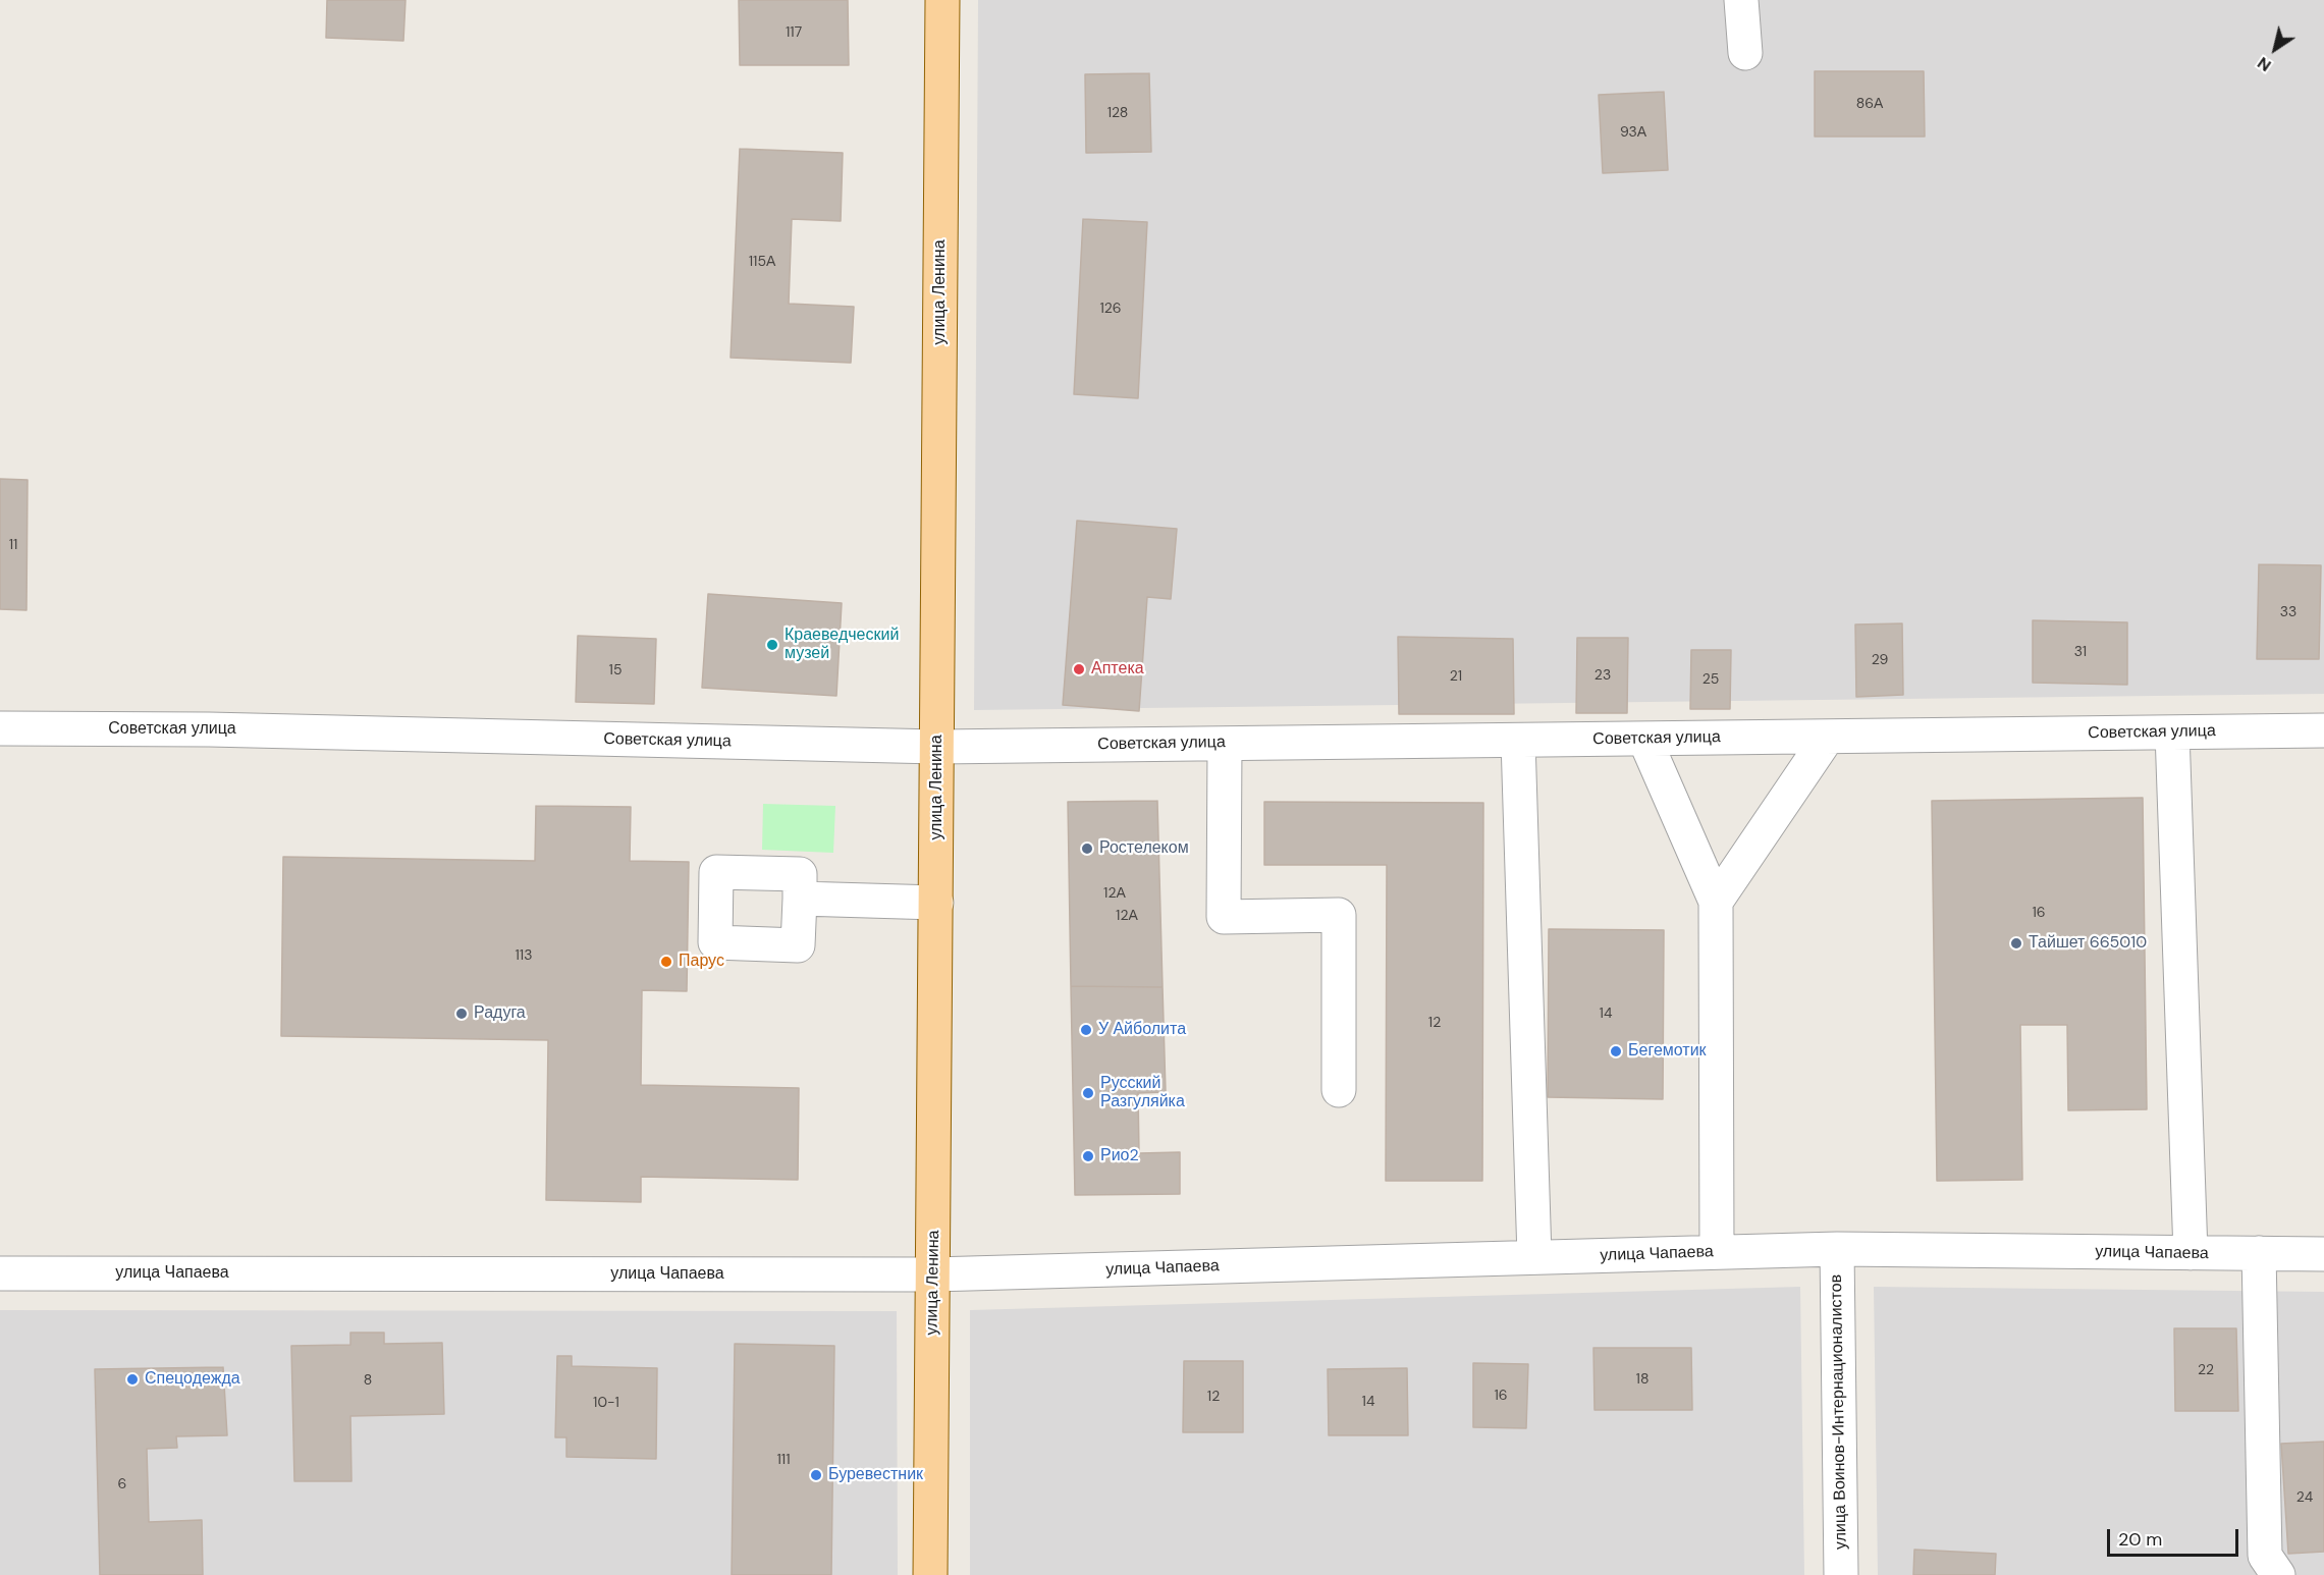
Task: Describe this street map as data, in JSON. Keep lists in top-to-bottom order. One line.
{"streets":{"main road":["улица Ленина"],"street":["Советская улица","улица Чапаева","улица Воинов-Интернационалистов"]},"crossings":[["улица Ленина","Советская улица"],["улица Ленина","улица Чапаева"],["улица Чапаева","улица Воинов-Интернационалистов"]],"places":["Краеведческий музей","Аптека","Ростелеком","Тайшет 665010","Парус","Радуга","У Айболита","Бегемотик","Русский Разгуляйка","Рио2","Спецодежда","Буревестник"],"house_numbers":["117","86А","128","93А","115А","126","11","33","31","29","15","23","21","25","12А","16","12А","113","14","12","22","18","8","16","12","14","10-1","111","6","24"],"scale_bar":"20 m","north":"bottom left"}
